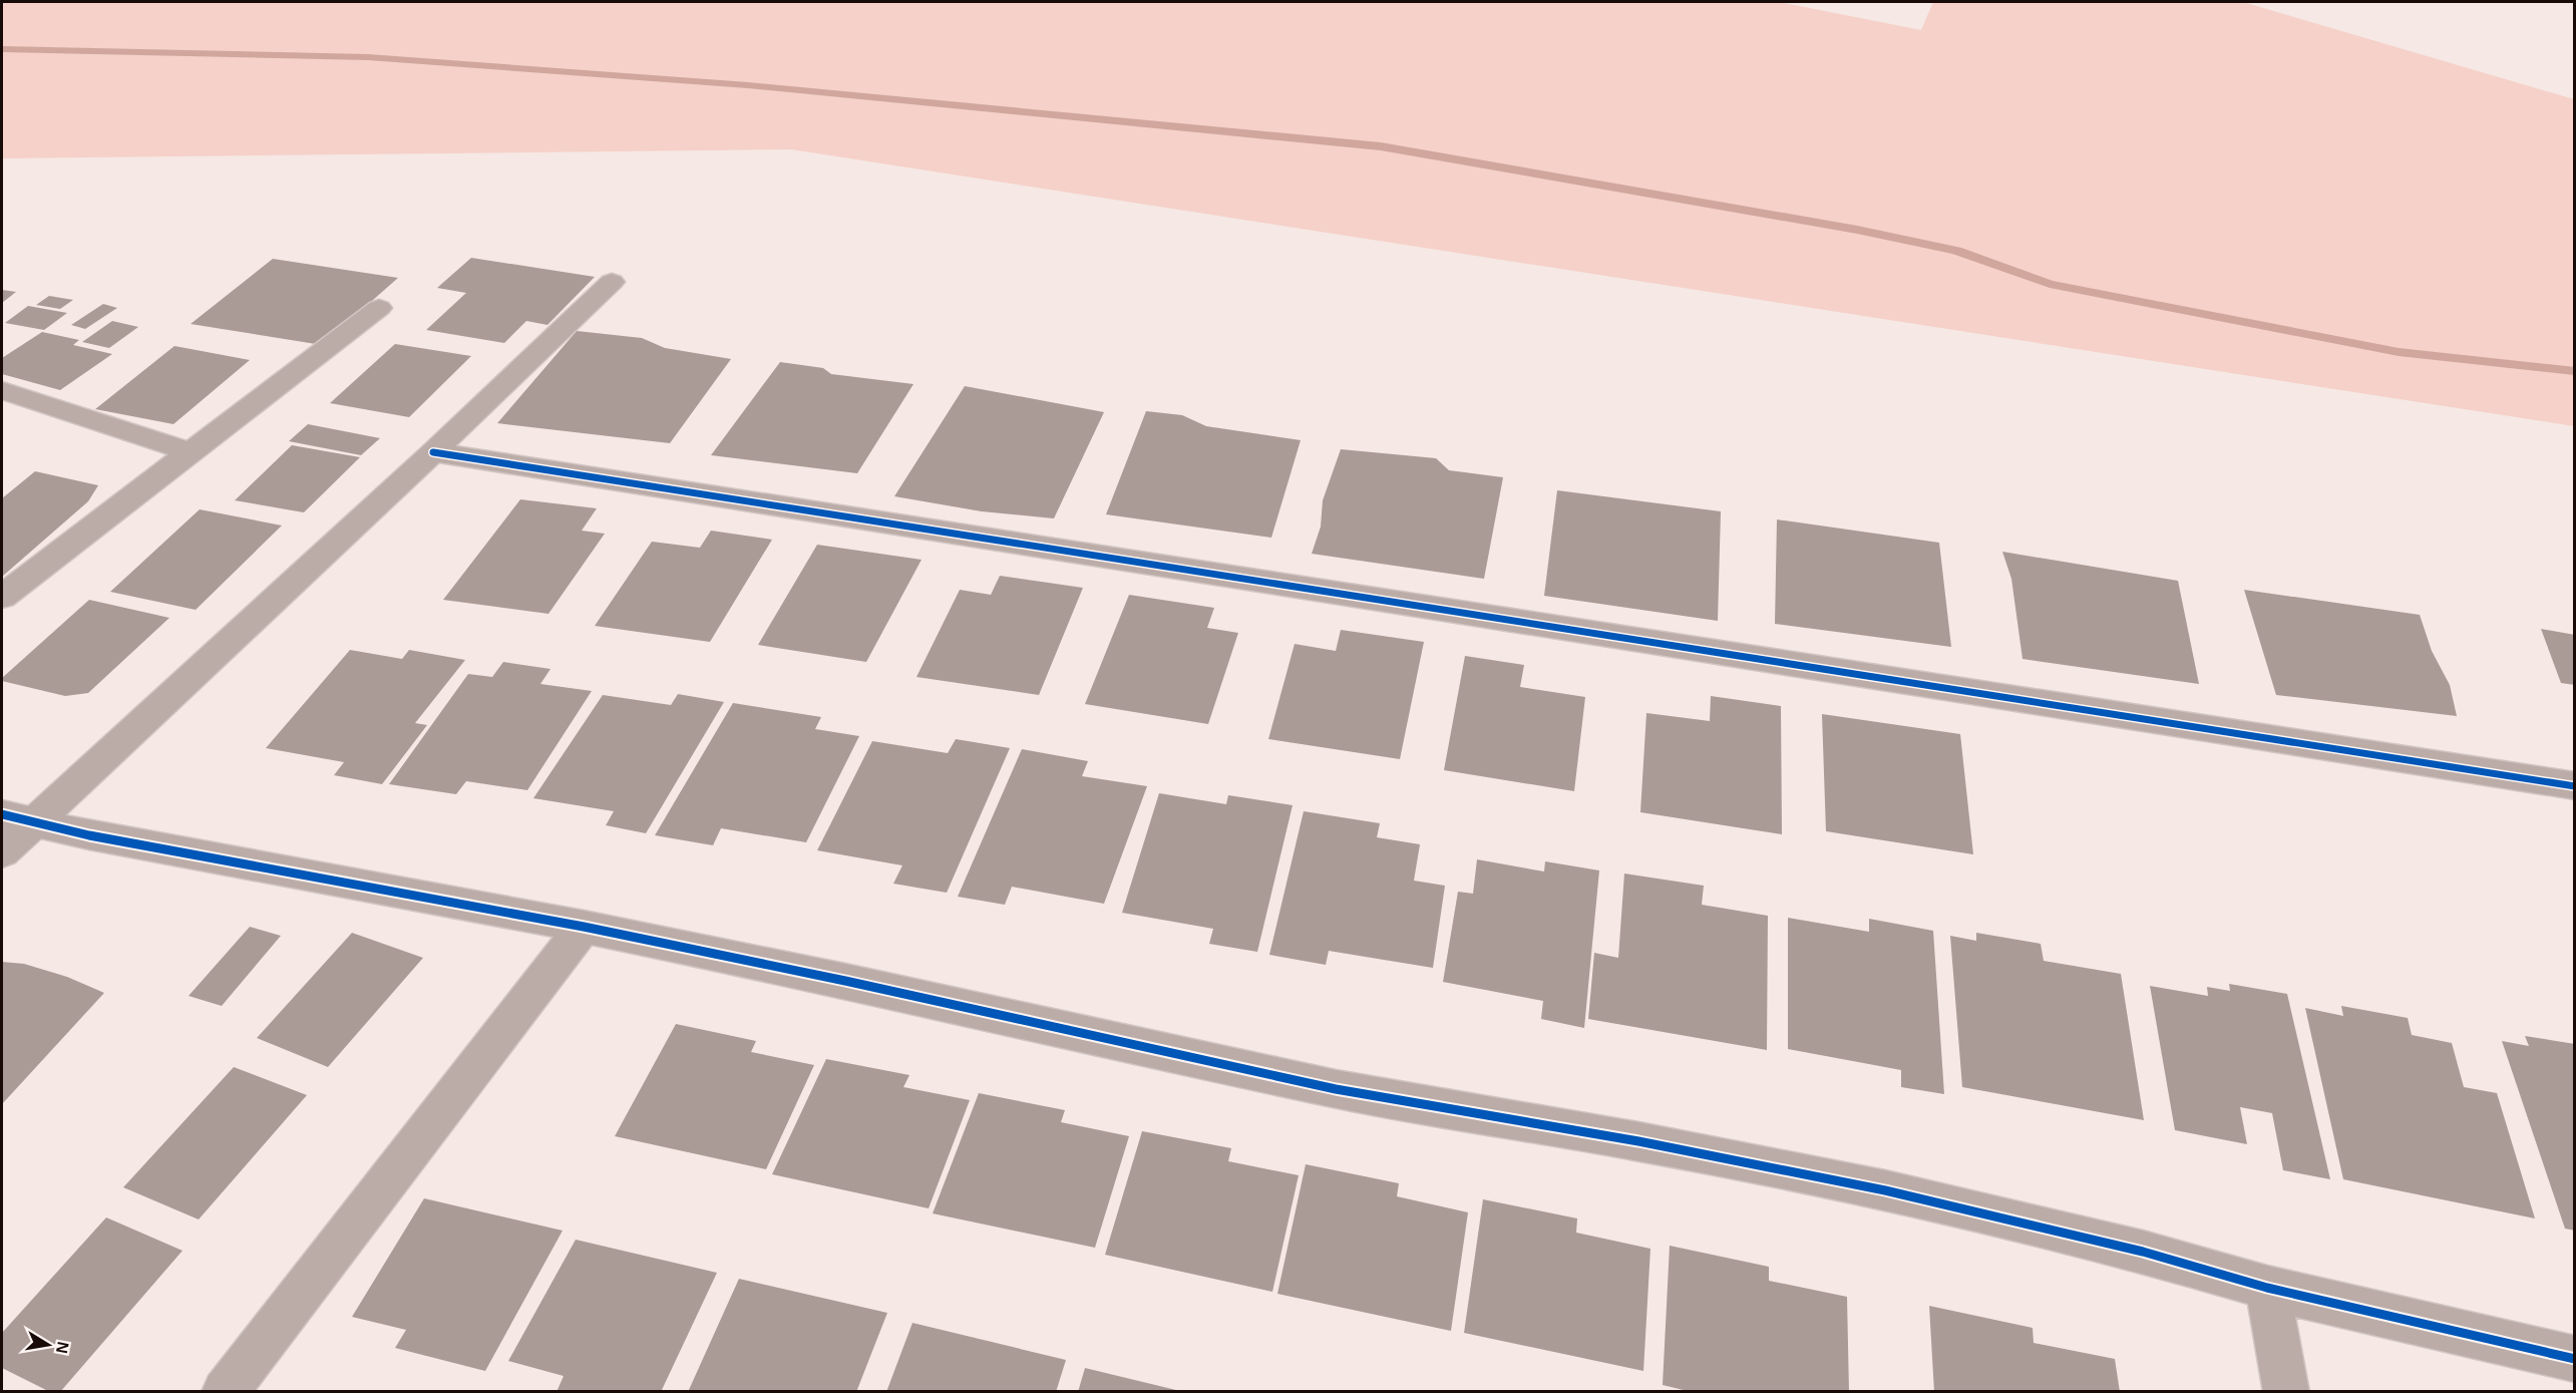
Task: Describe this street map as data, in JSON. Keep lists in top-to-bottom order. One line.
{"north":"right"}
